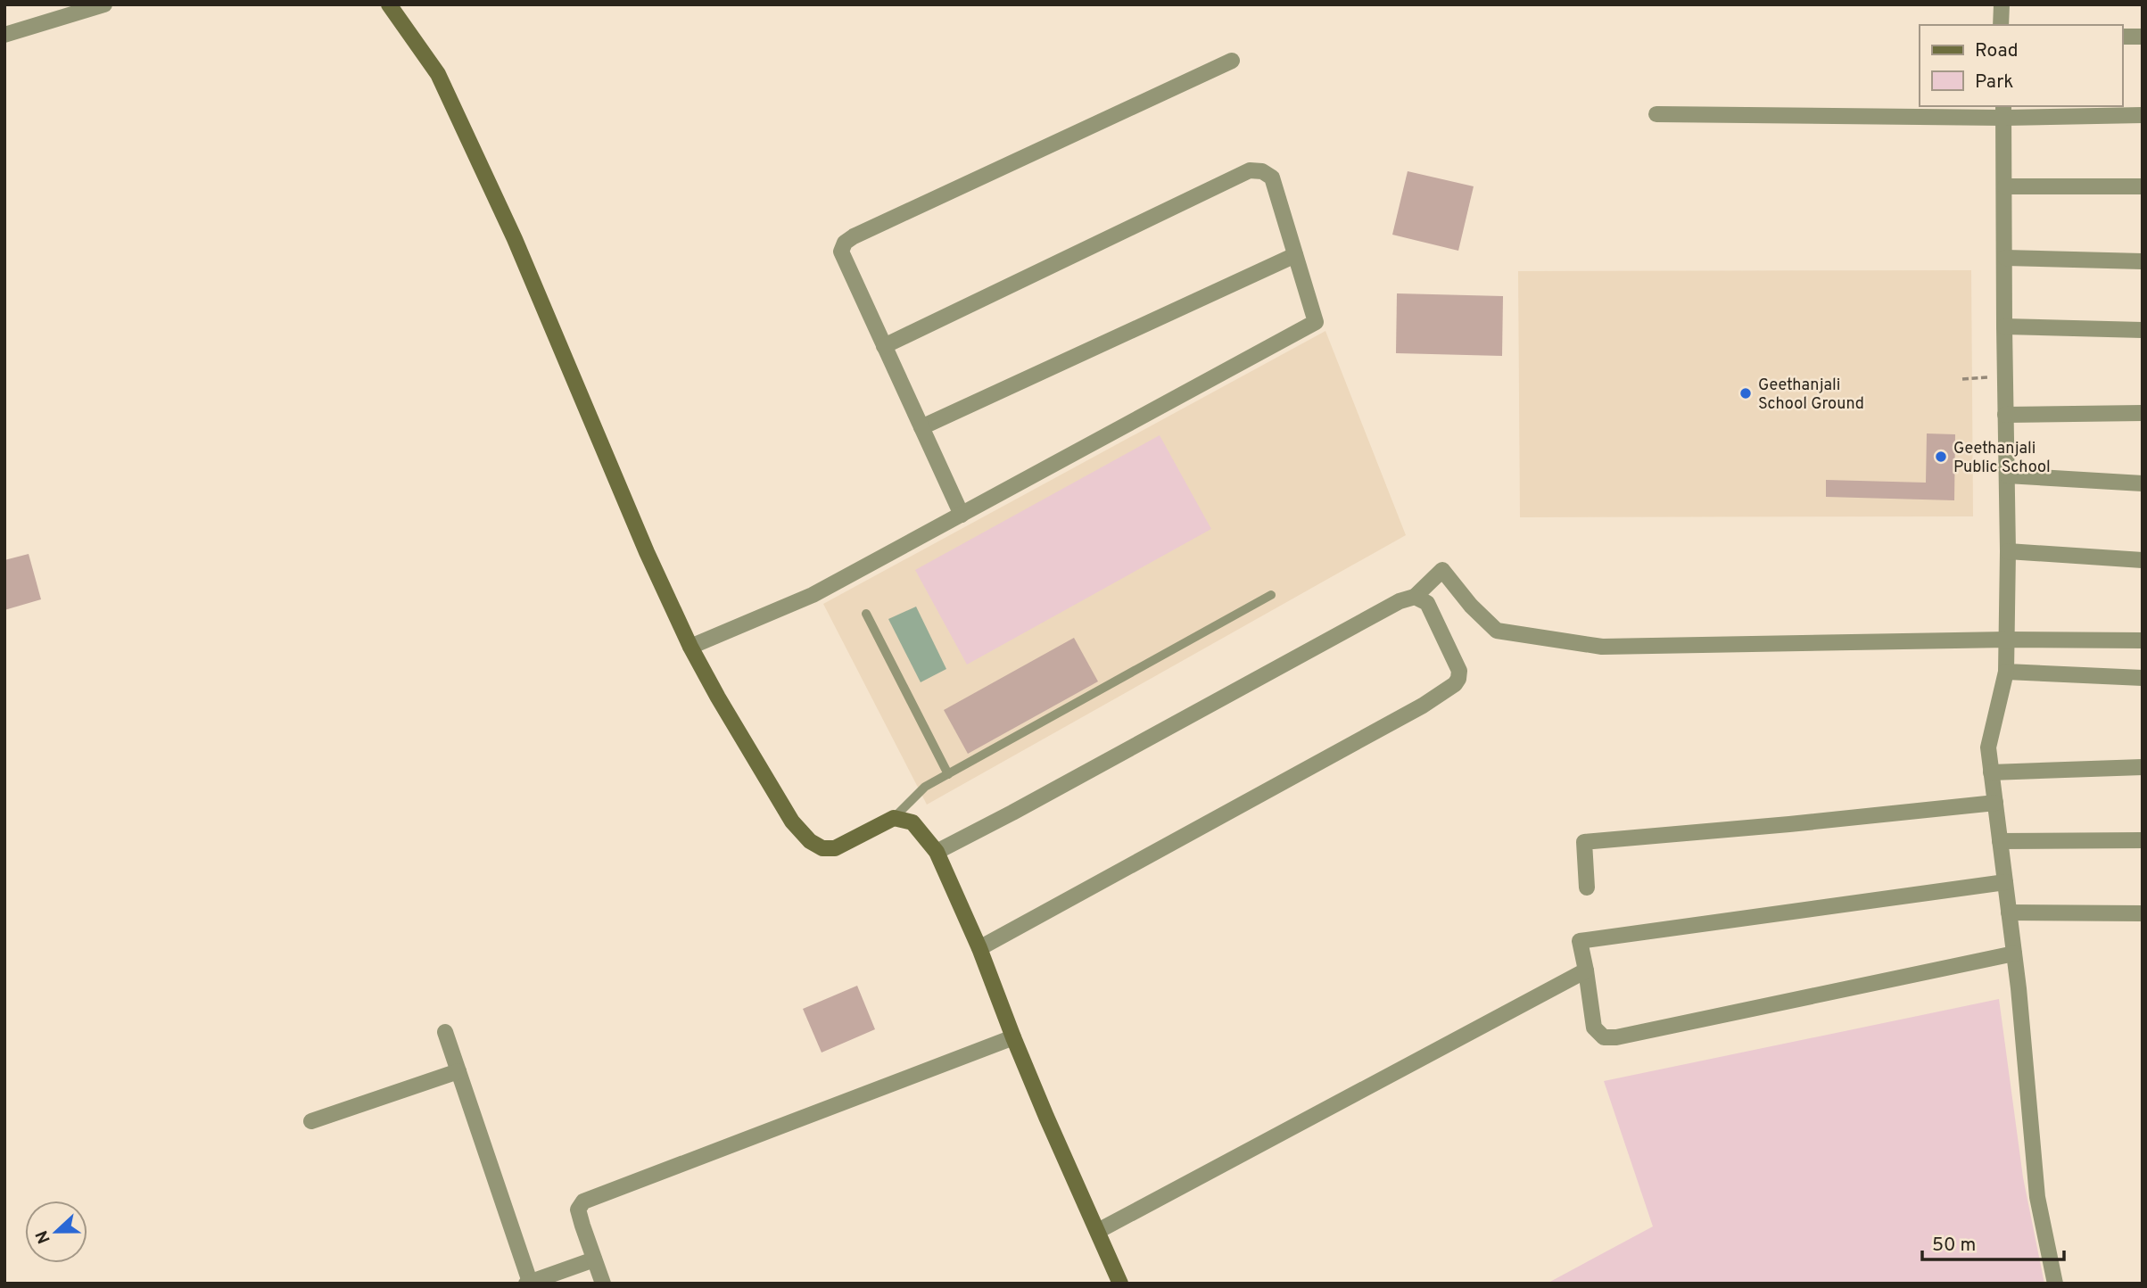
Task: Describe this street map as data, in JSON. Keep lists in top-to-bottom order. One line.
{"places":["Geethanjali School Ground","Geethanjali Public School"],"legend":["Road","Park"],"scale_bar":"50 m","north":"left"}
